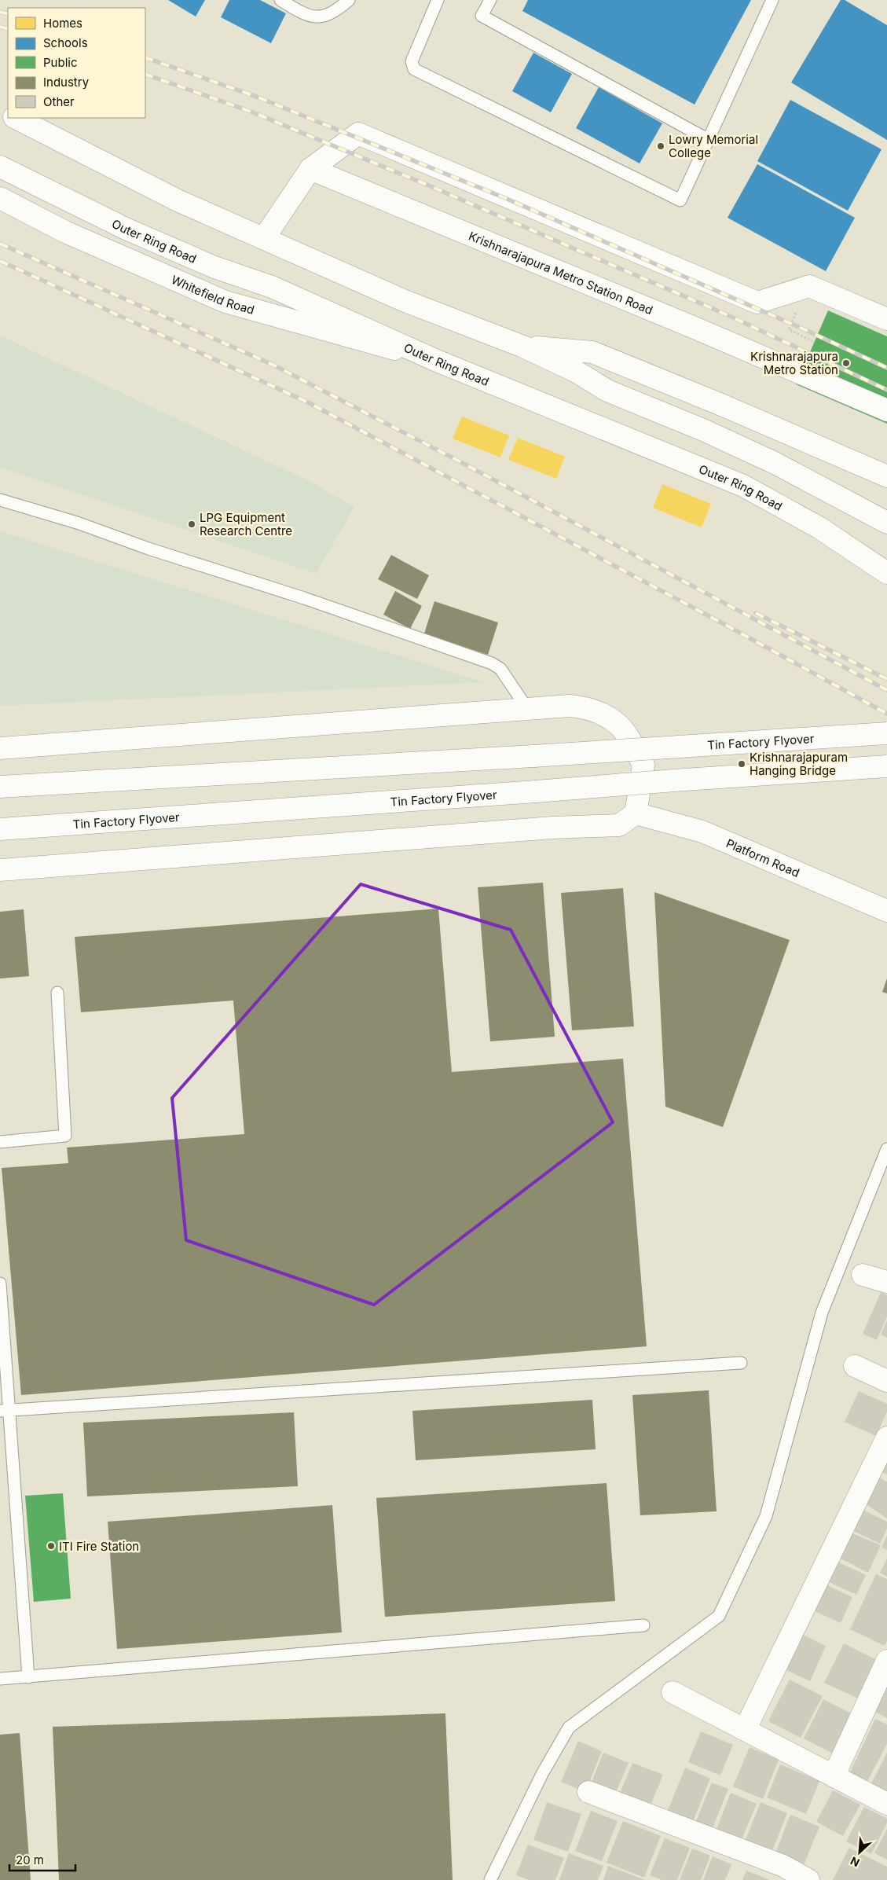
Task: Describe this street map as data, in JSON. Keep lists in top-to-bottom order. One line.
{"streets":{"main road":["Outer Ring Road","Krishnarajapura Metro Station Road","Whitefield Road","Tin Factory Flyover","Platform Road"]},"crossings":[["Outer Ring Road","Whitefield Road"]],"places":["Lowry Memorial College","Krishnarajapura Metro Station","LPG Equipment Research Centre","Krishnarajapuram Hanging Bridge","ITI Fire Station"],"legend":["Homes","Schools","Public","Industry","Other"],"scale_bar":"20 m","north":"bottom left"}
